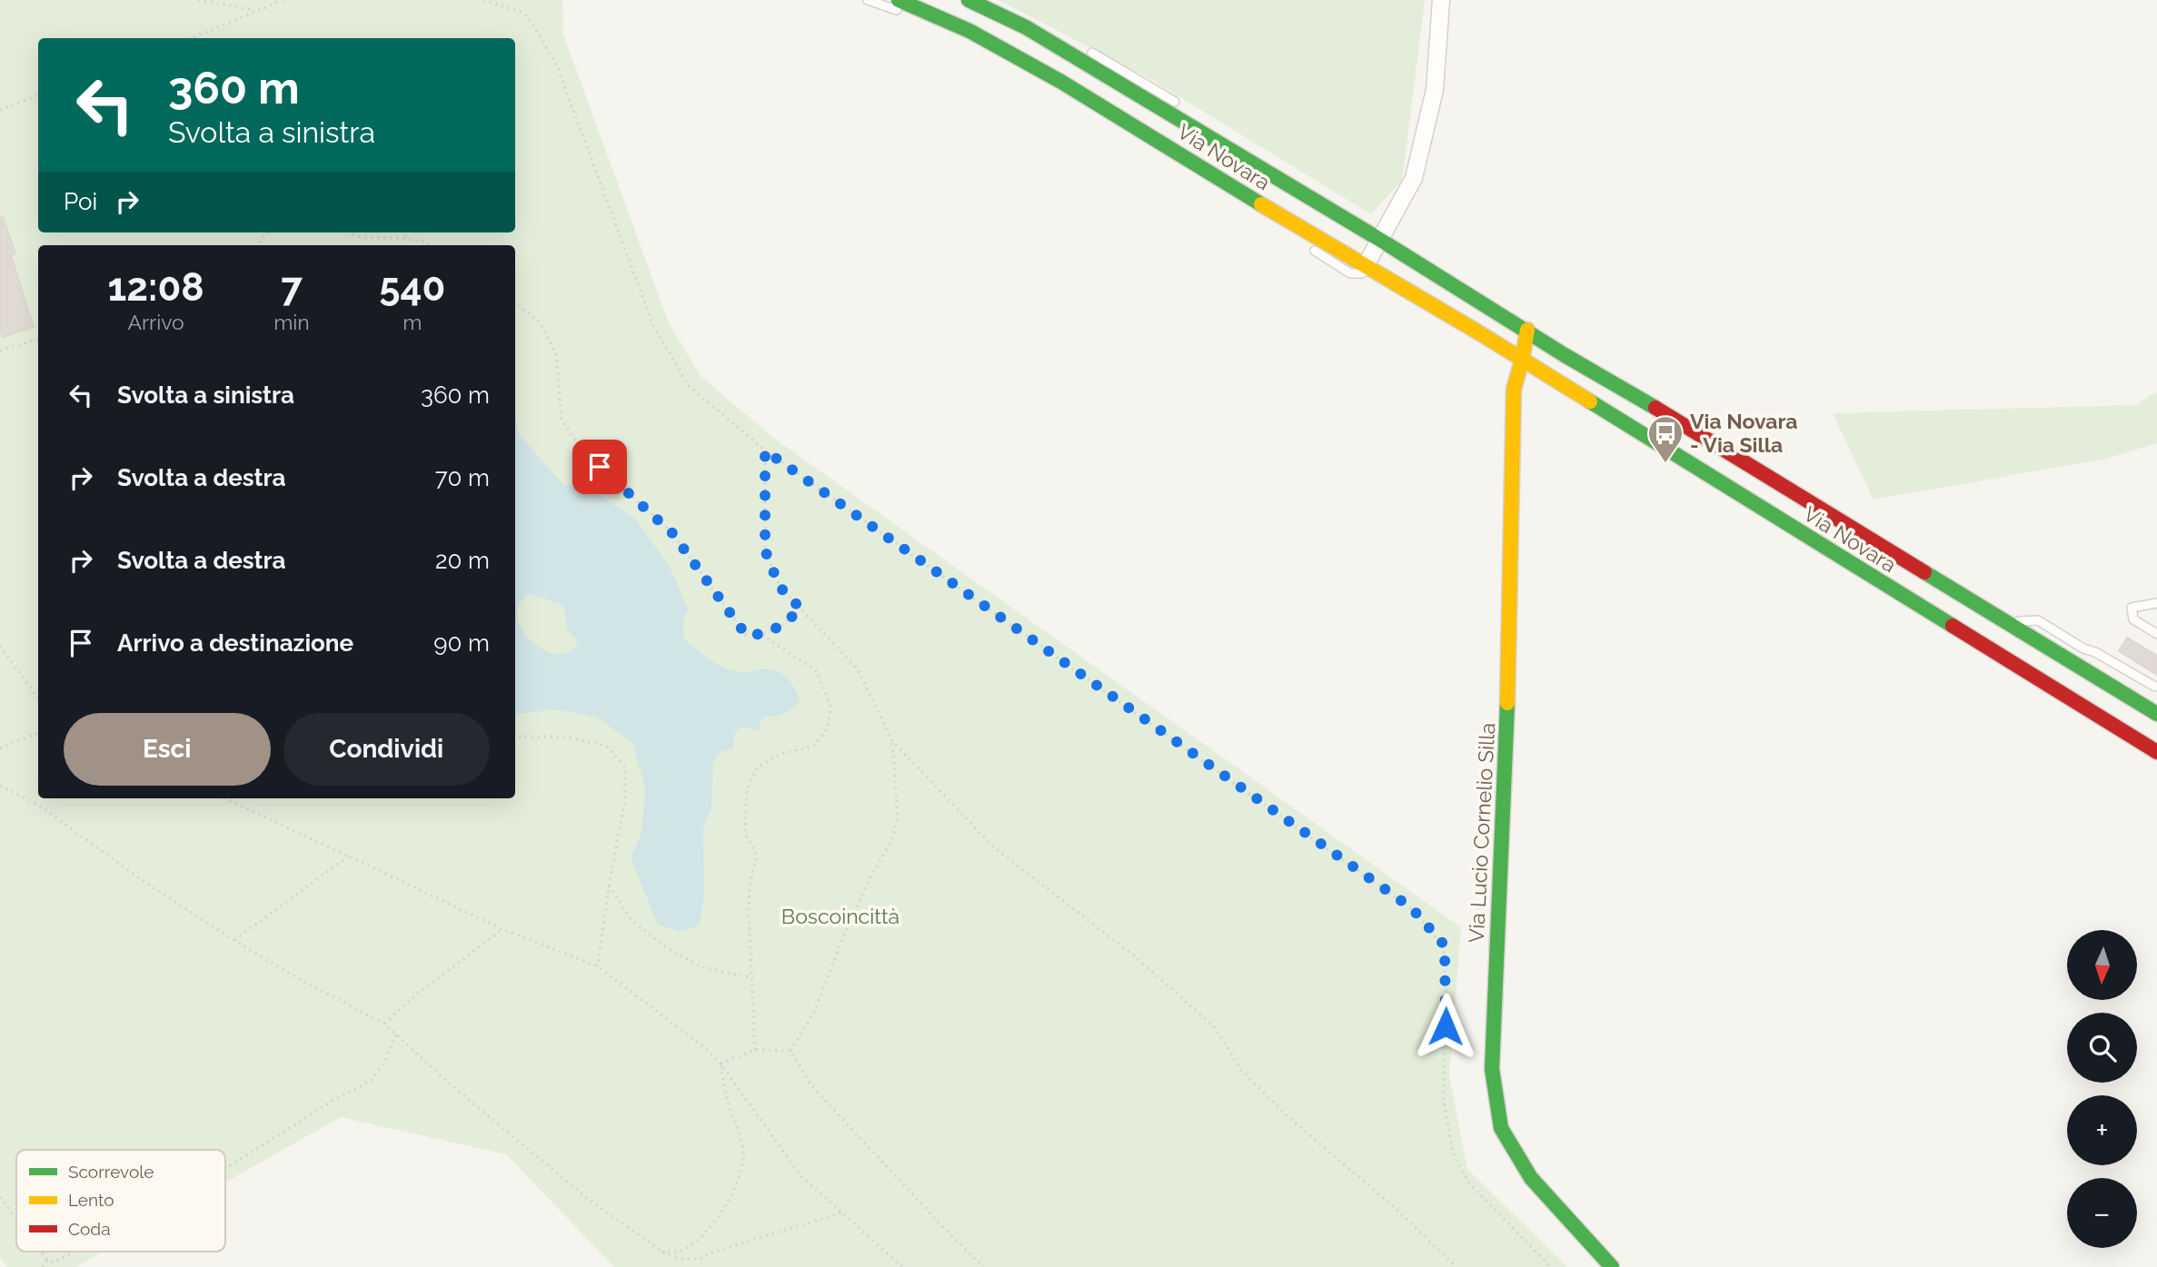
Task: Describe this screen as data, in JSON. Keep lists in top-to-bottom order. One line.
{"streets":{"main road":["Via Novara","Via Lucio Cornelio Silla"]},"crossings":[["Via Novara","Via Lucio Cornelio Silla"]],"parks":["Boscoincittà"],"places":{"bus stop":["Via Novara - Via Silla"]},"legend":["Scorrevole","Lento","Coda"],"north":"bottom","page":{"turn":["360 m","Svolta a sinistra"],"then":"Poi","eta":["12:08","Arrivo","7","min","540","m"],"list":[{"name":"Svolta a sinistra","value":"360 m"},{"name":"Svolta a destra","value":"70 m"},{"name":"Svolta a destra","value":"20 m"},{"name":"Arrivo a destinazione","value":"90 m"}],"buttons":["Esci","Condividi"],"map_buttons":["+","−"]}}
